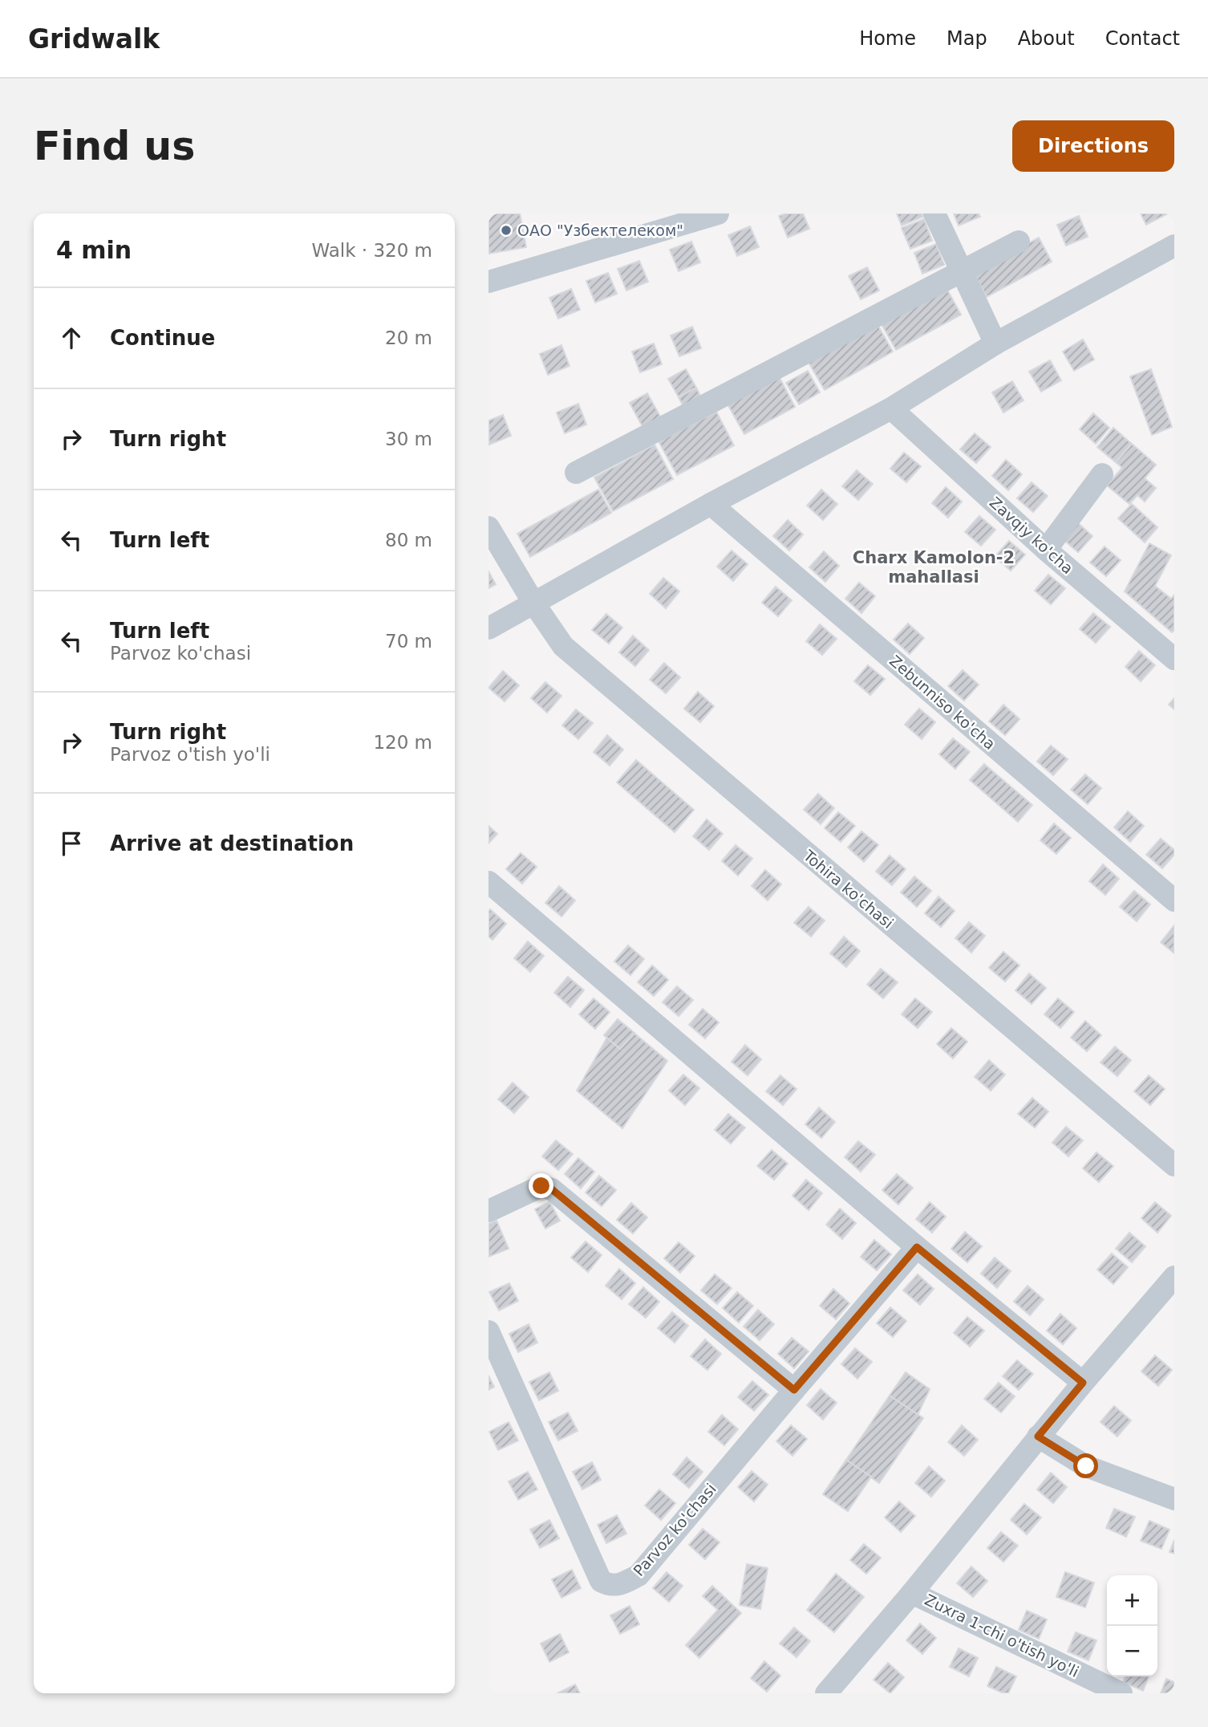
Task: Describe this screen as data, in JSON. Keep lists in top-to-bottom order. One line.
{"streets":{"street":["Zavqiy ko'cha","Zebunniso ko'cha","Tohira ko'chasi","Parvoz ko'chasi","Zuxra 1-chi o'tish yo'li"]},"districts":["Charx Kamolon-2 mahallasi"],"places":["ОАО \"Узбектелеком\""],"page":{"header":"Gridwalk","nav":["Home","Map","About","Contact"],"buttons":"Directions","title":"Find us","heading":["4 min","Walk · 320 m"],"list":[["Continue","20 m"],["Turn right","30 m"],["Turn left","80 m"],["Turn left","Parvoz ko'chasi","70 m"],["Turn right","Parvoz o'tish yo'li","120 m"],"Arrive at destination"],"map_buttons":["+","−"]}}
